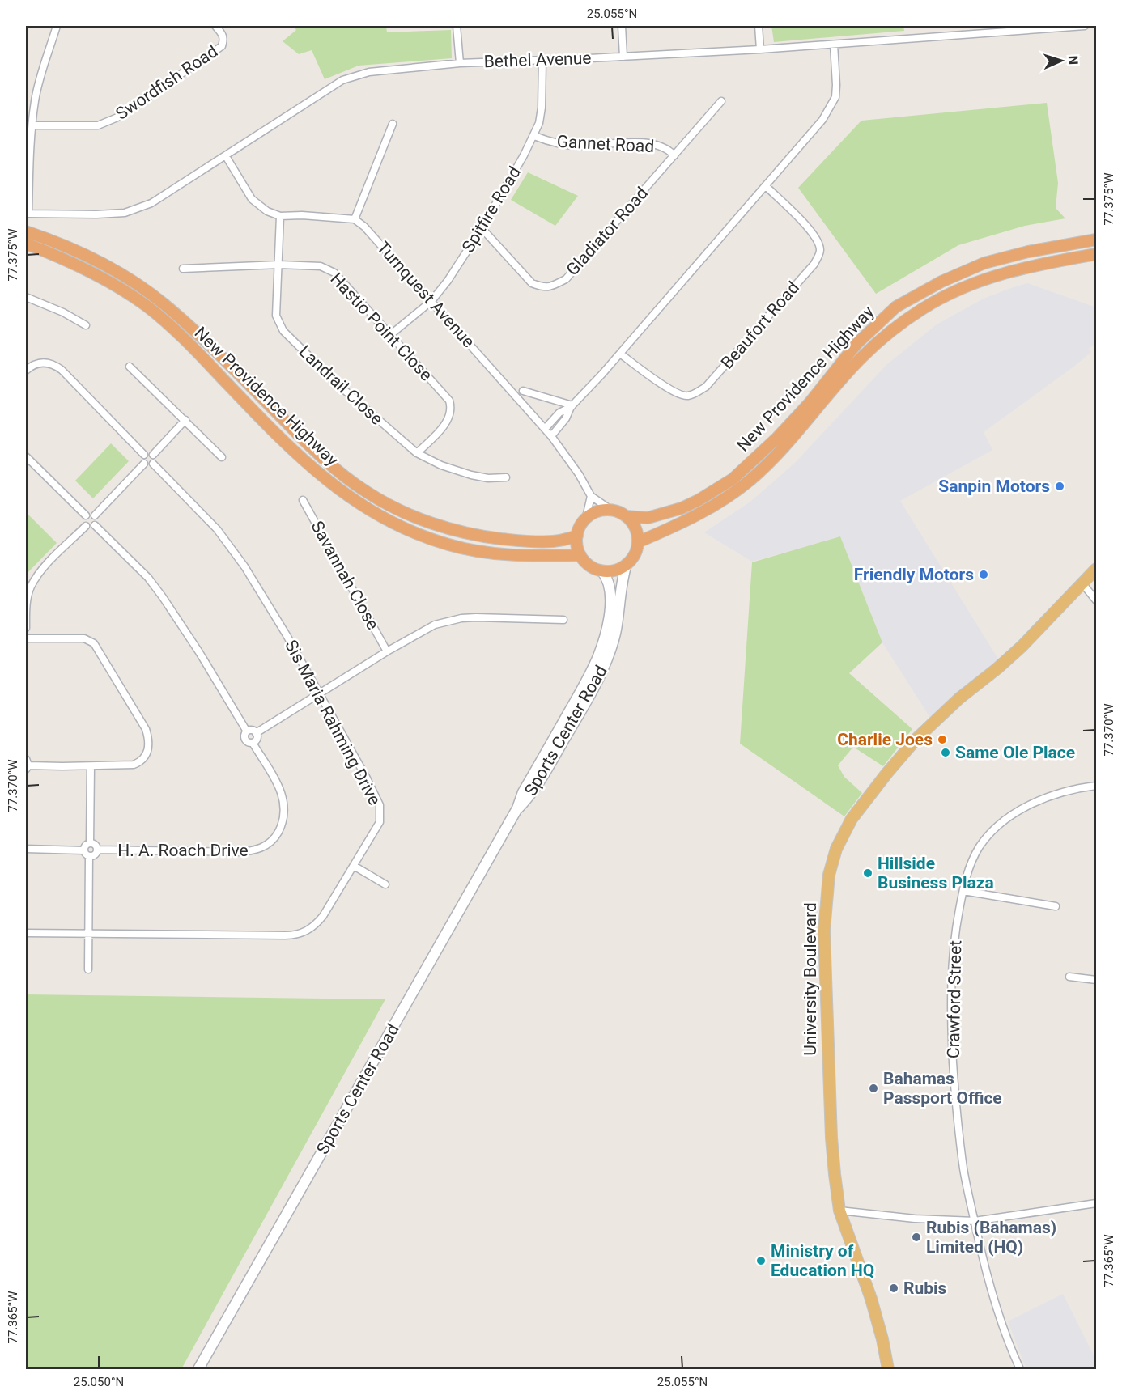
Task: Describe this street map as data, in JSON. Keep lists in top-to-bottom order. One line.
{"streets":{"highway":["New Providence Highway"],"main road":["Sports Center Road","University Boulevard"],"street":["Bethel Avenue","Swordfish Road","Gannet Road","Spitfire Road","Gladiator Road","Turnquest Avenue","Beaufort Road","Hastio Point Close","Landrail Close","Savannah Close","Sis Maria Rahming Drive","H. A. Roach Drive","Crawford Street"]},"crossings":[["Bethel Avenue","Swordfish Road"],["Bethel Avenue","Spitfire Road"],["Gannet Road","Spitfire Road"],["Gannet Road","Gladiator Road"],["Spitfire Road","Gladiator Road"],["Spitfire Road","Turnquest Avenue"],["Spitfire Road","Hastio Point Close"],["Hastio Point Close","Landrail Close"],["New Providence Highway","Sports Center Road"]],"places":["Sanpin Motors","Friendly Motors","Charlie Joes","Same Ole Place","Hillside Business Plaza","Bahamas Passport Office","Rubis (Bahamas) Limited (HQ)","Ministry of Education HQ","Rubis"],"north":"right","coordinates":["25.055°N","77.375°W","77.370°W","77.365°W","25.050°N"]}
